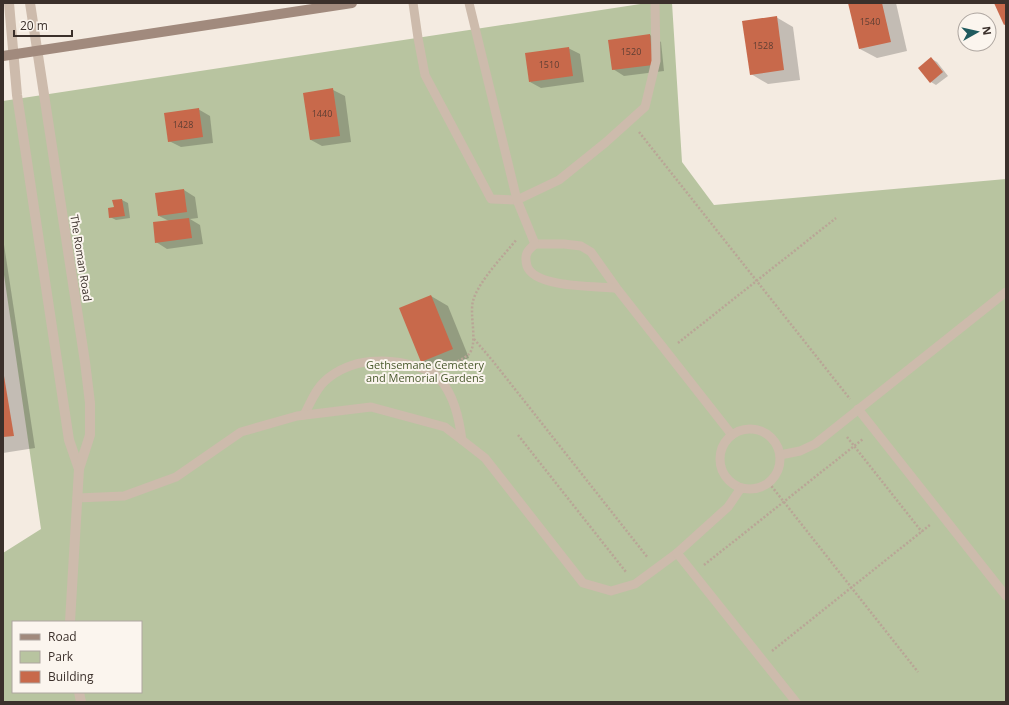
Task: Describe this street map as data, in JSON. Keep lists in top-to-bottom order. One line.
{"streets":{"street":["The Roman Road"]},"parks":["Gethsemane Cemetery and Memorial Gardens"],"house_numbers":["1540","1528","1520","1510","1440","1428"],"legend":["Road","Park","Building"],"scale_bar":"20 m","north":"right"}
